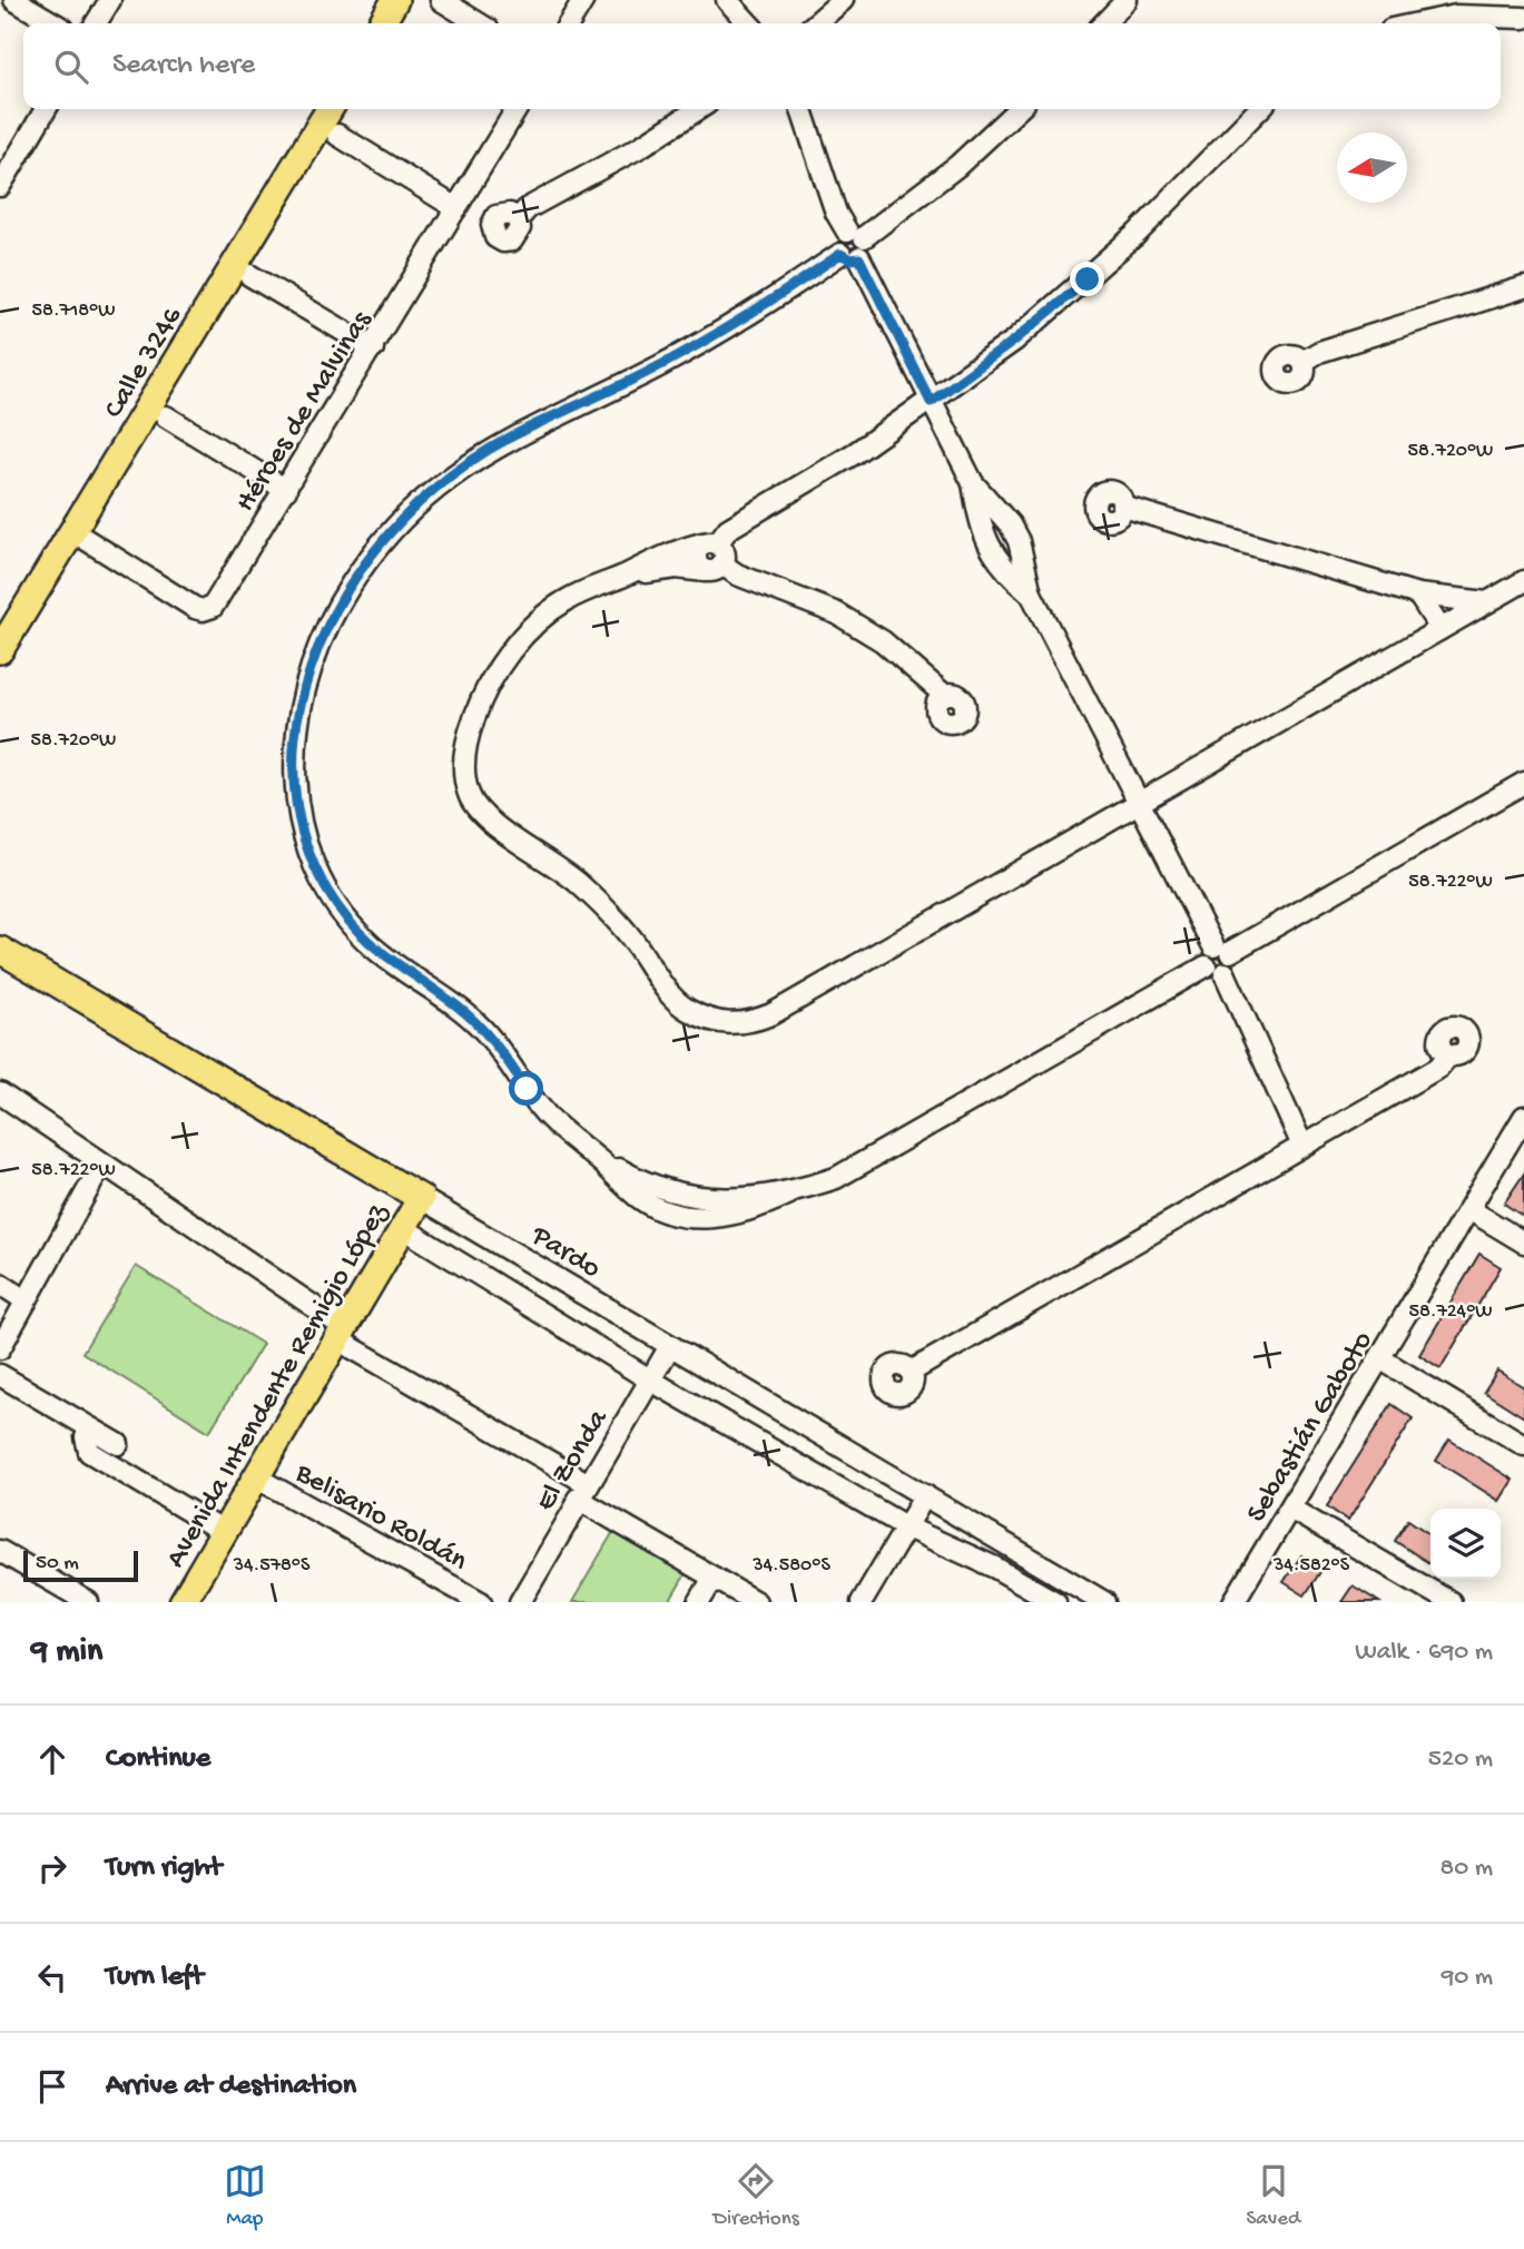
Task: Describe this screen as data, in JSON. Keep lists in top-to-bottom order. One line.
{"streets":{"main road":["Calle 3246","Pardo","Avenida Intendente Remigio López"],"street":["Héroes de Malvinas","Sebastián Gaboto","El Zonda","Belisario Roldán"]},"crossings":[["Calle 3246","Héroes de Malvinas"],["Pardo","Avenida Intendente Remigio López"],["Pardo","El Zonda"],["Avenida Intendente Remigio López","Belisario Roldán"]],"scale_bar":"50 m","north":"left","page":{"search":"Search here","scale":"50 m","heading":["9 min","Walk · 690 m"],"list":[["Continue","520 m"],["Turn right","80 m"],["Turn left","90 m"],"Arrive at destination"],"nav":["Map","Directions","Saved"]},"coordinates":["58.718°W","58.720°W","58.722°W","58.724°W","34.578°S","34.580°S","34.582°S"]}
